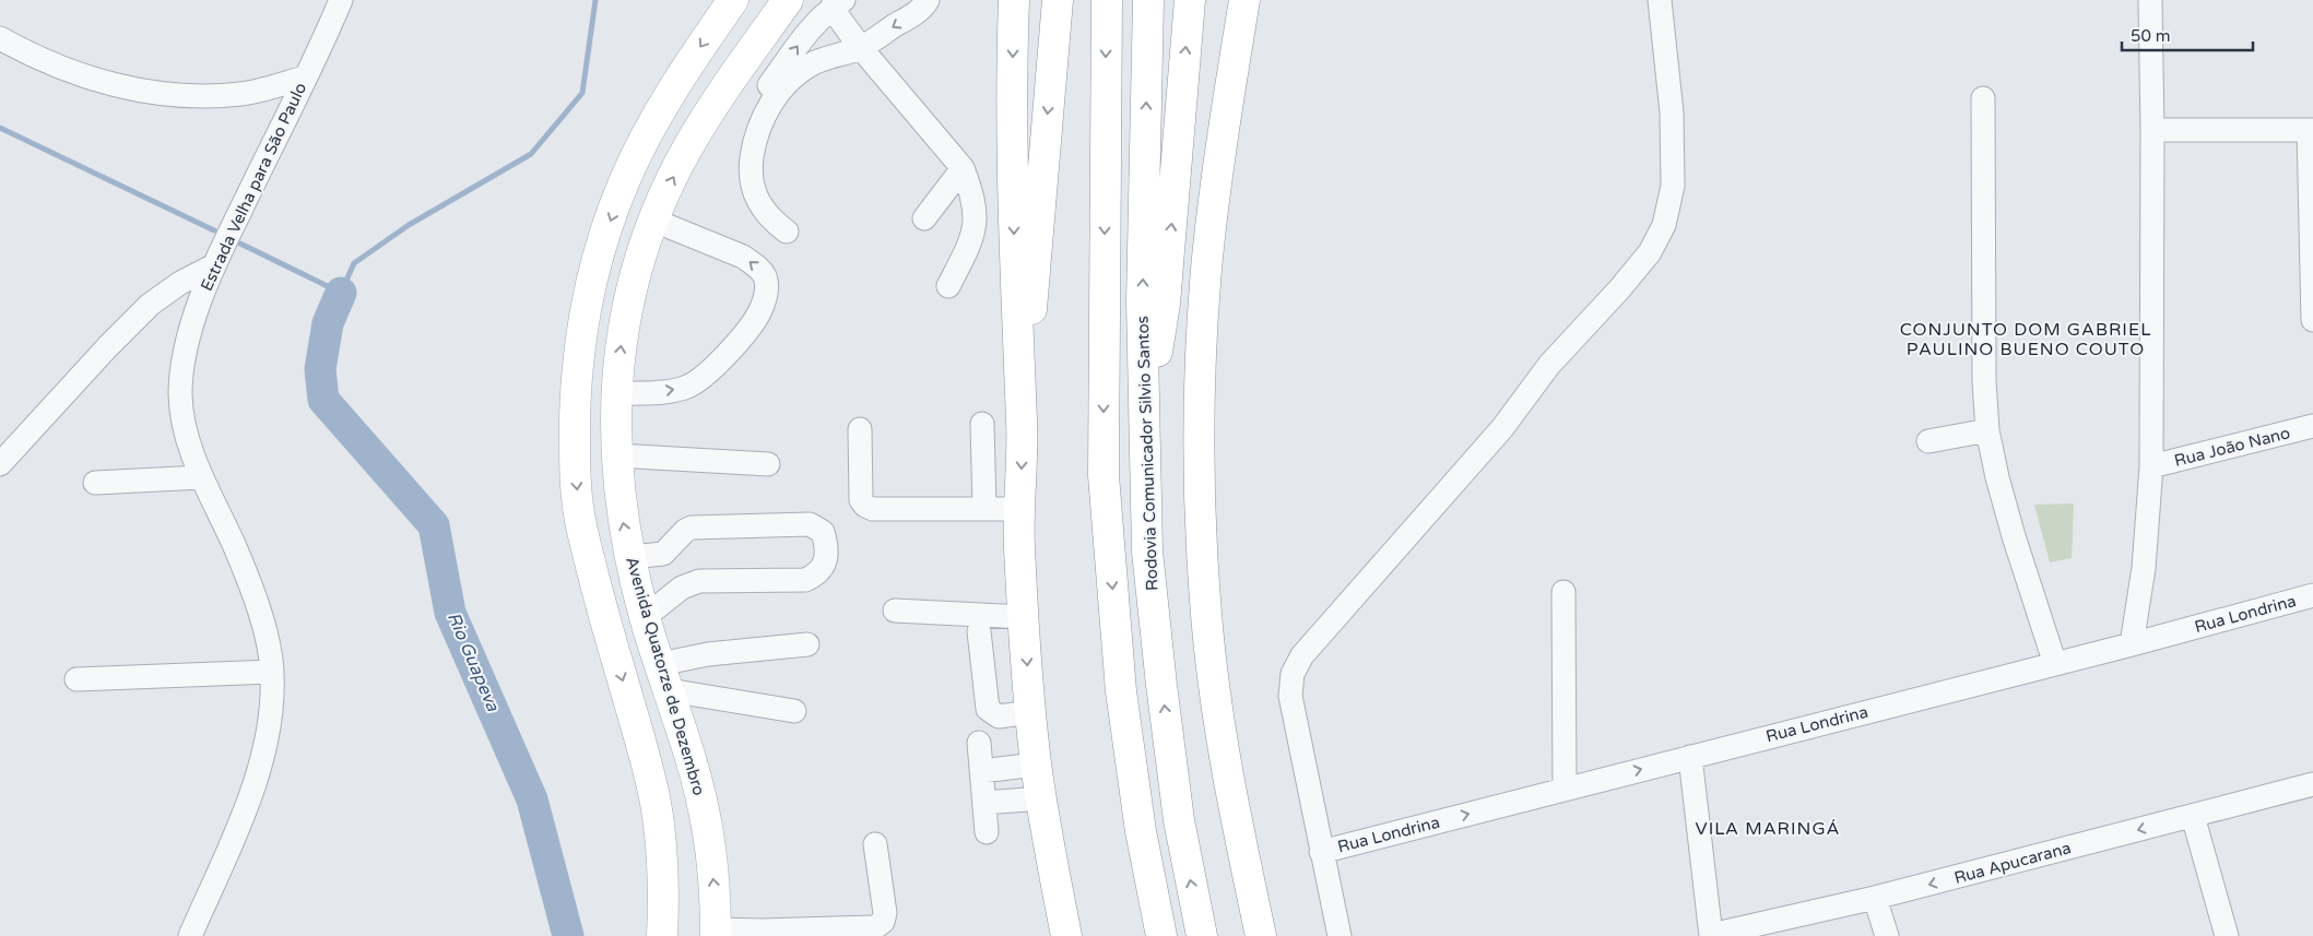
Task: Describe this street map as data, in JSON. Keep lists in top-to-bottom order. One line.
{"streets":{"main road":["Rodovia Comunicador Silvio Santos","Avenida Quatorze de Dezembro"],"street":["Estrada Velha para São Paulo","Rua João Nano","Rua Londrina","Rua Apucarana"]},"one_way":["Rua Londrina","Rua Apucarana"],"districts":["CONJUNTO DOM GABRIEL PAULINO BUENO COUTO","VILA MARINGÁ"],"water":["Rio Guapeva"],"scale_bar":"50 m"}
